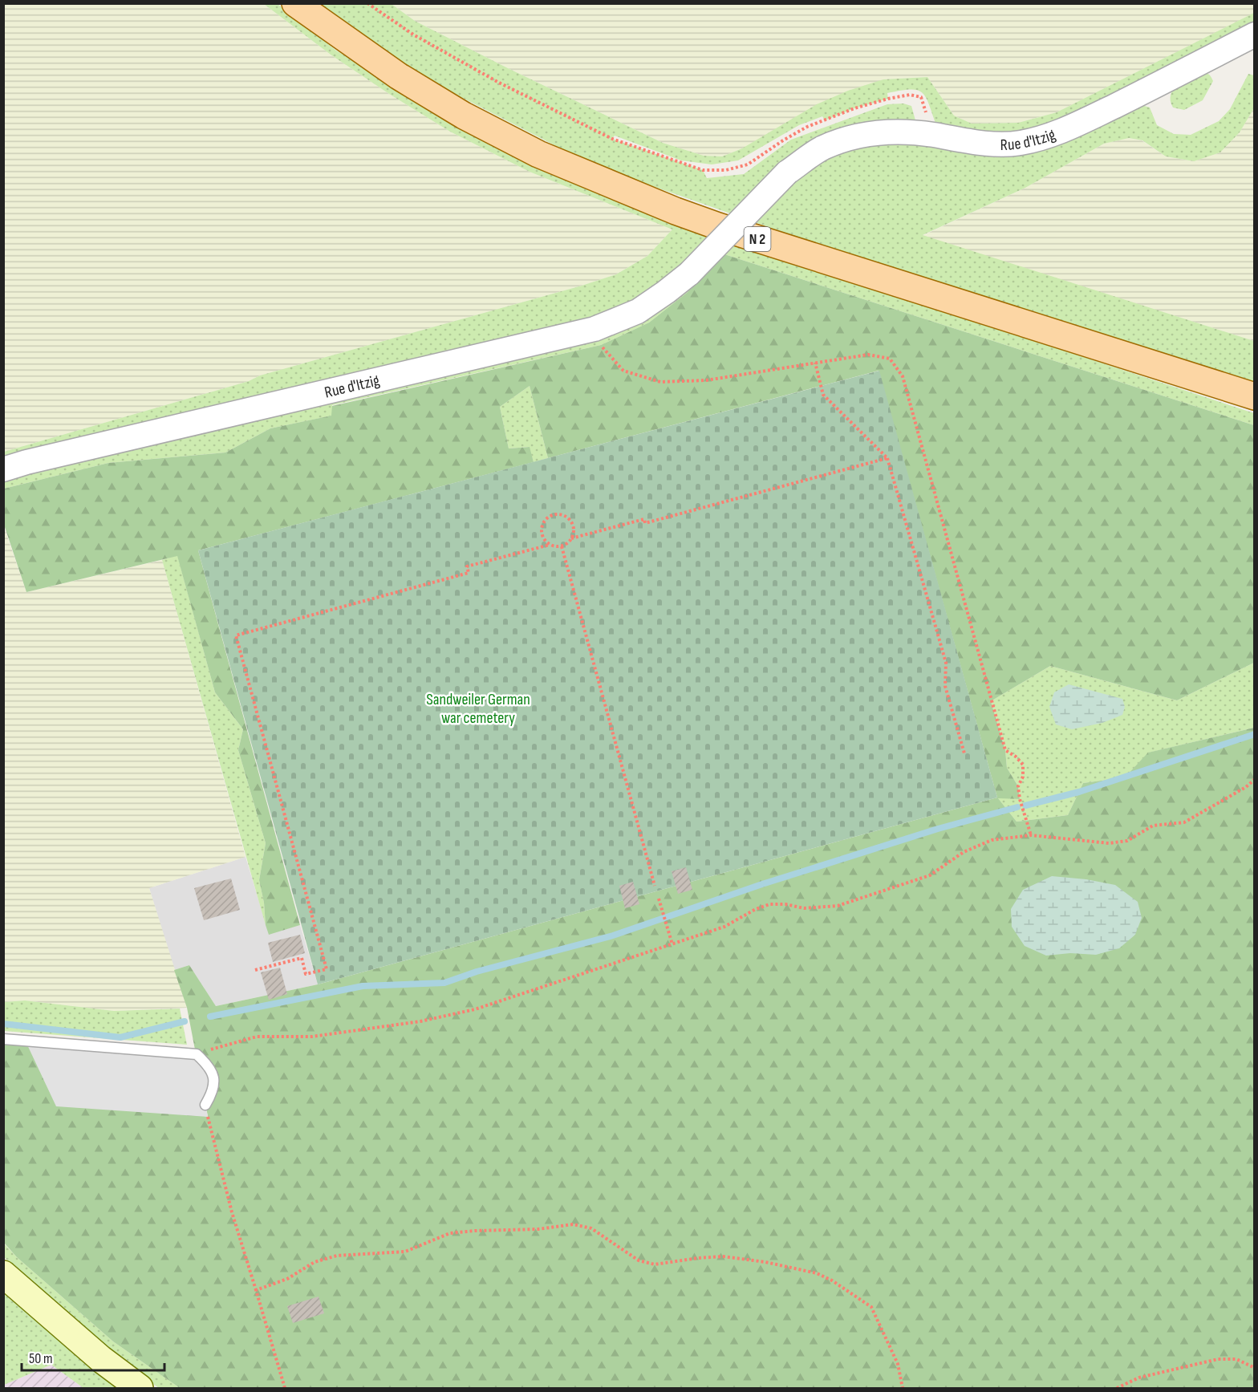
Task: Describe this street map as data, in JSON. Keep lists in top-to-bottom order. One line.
{"streets":{"main road":["N 2"],"street":["Rue d'Itzig"]},"parks":["Sandweiler German war cemetery"],"scale_bar":"50 m"}
